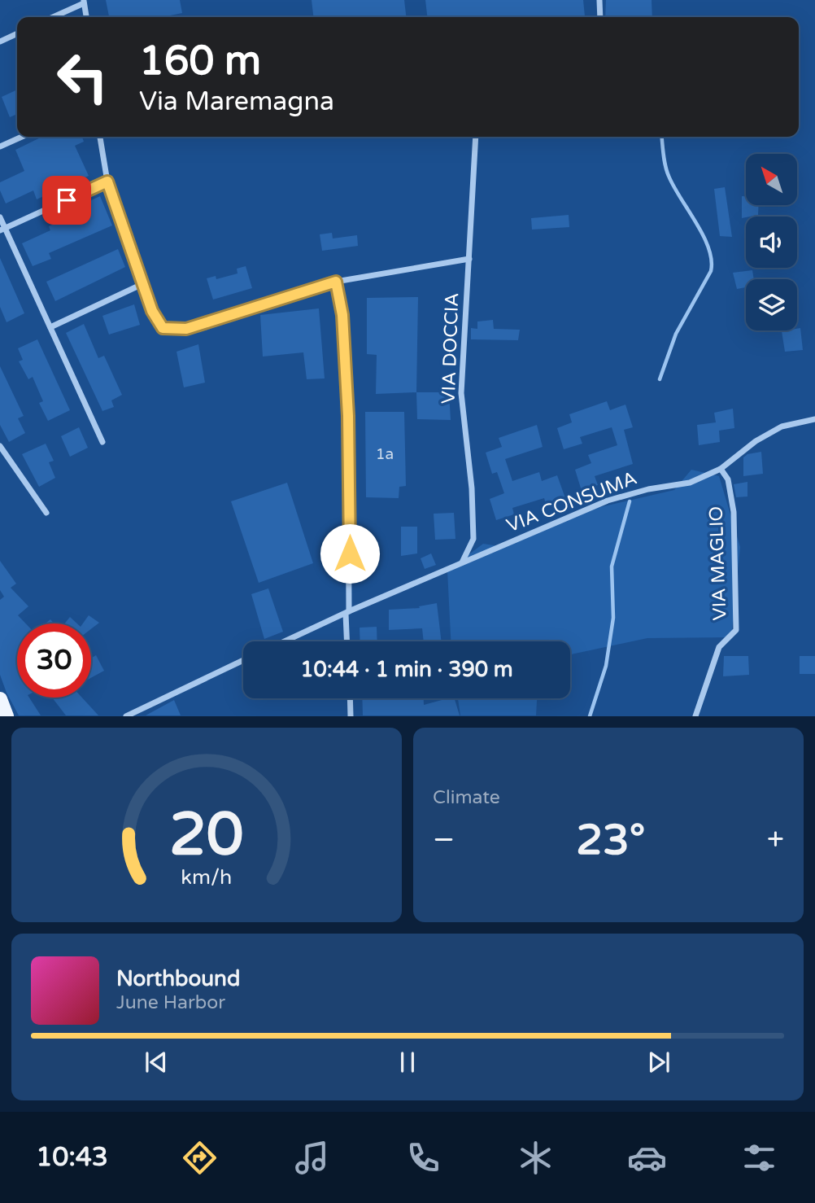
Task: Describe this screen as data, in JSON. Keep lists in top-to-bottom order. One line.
{"streets":{"street":["VIA DOCCIA","VIA CONSUMA","VIA MAGLIO"]},"crossings":[["VIA DOCCIA","VIA CONSUMA"],["VIA CONSUMA","VIA MAGLIO"]],"house_numbers":["1a"],"north":"top left","page":{"turn":["160 m","Via Maremagna"],"limit":"30","trip":"10:44 · 1 min · 390 m","tile":"Climate","heat":["−","23°","+"],"song":["Northbound","June Harbor"],"tabs":"10:43","gauge":["20","km/h"]}}
